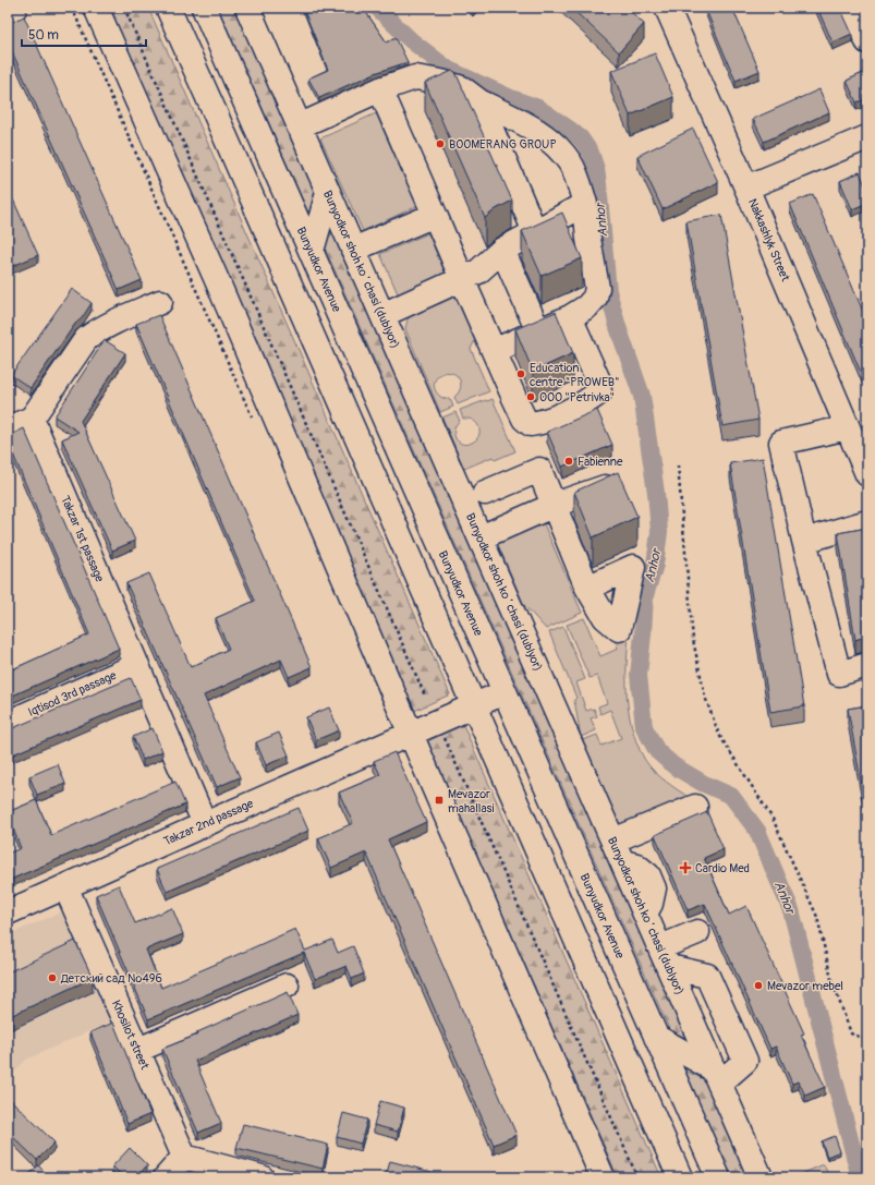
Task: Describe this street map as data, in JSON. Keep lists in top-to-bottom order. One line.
{"streets":{"street":["Nakkashlyk Street","Bunyudkor Avenue","Bunyodkor shoh koʻchasi (dublyor)","Takzar 1st passage","Iqtisod 3rd passage","Takzar 2nd passage","Khosilot street"]},"crossings":[["Bunyudkor Avenue","Takzar 2nd passage"],["Takzar 1st passage","Iqtisod 3rd passage"],["Takzar 1st passage","Takzar 2nd passage"],["Takzar 2nd passage","Khosilot street"]],"water":["Anhor"],"places":{"other":["BOOMERANG GROUP","Education centre \"PROWEB\"","ООО \"Petrivka\"","Fabienne","Детский сад №496","Mevazor mebel"],"transit":["Mevazor mahallasi"],"health":["Cardio Med"]},"scale_bar":"50 m"}
